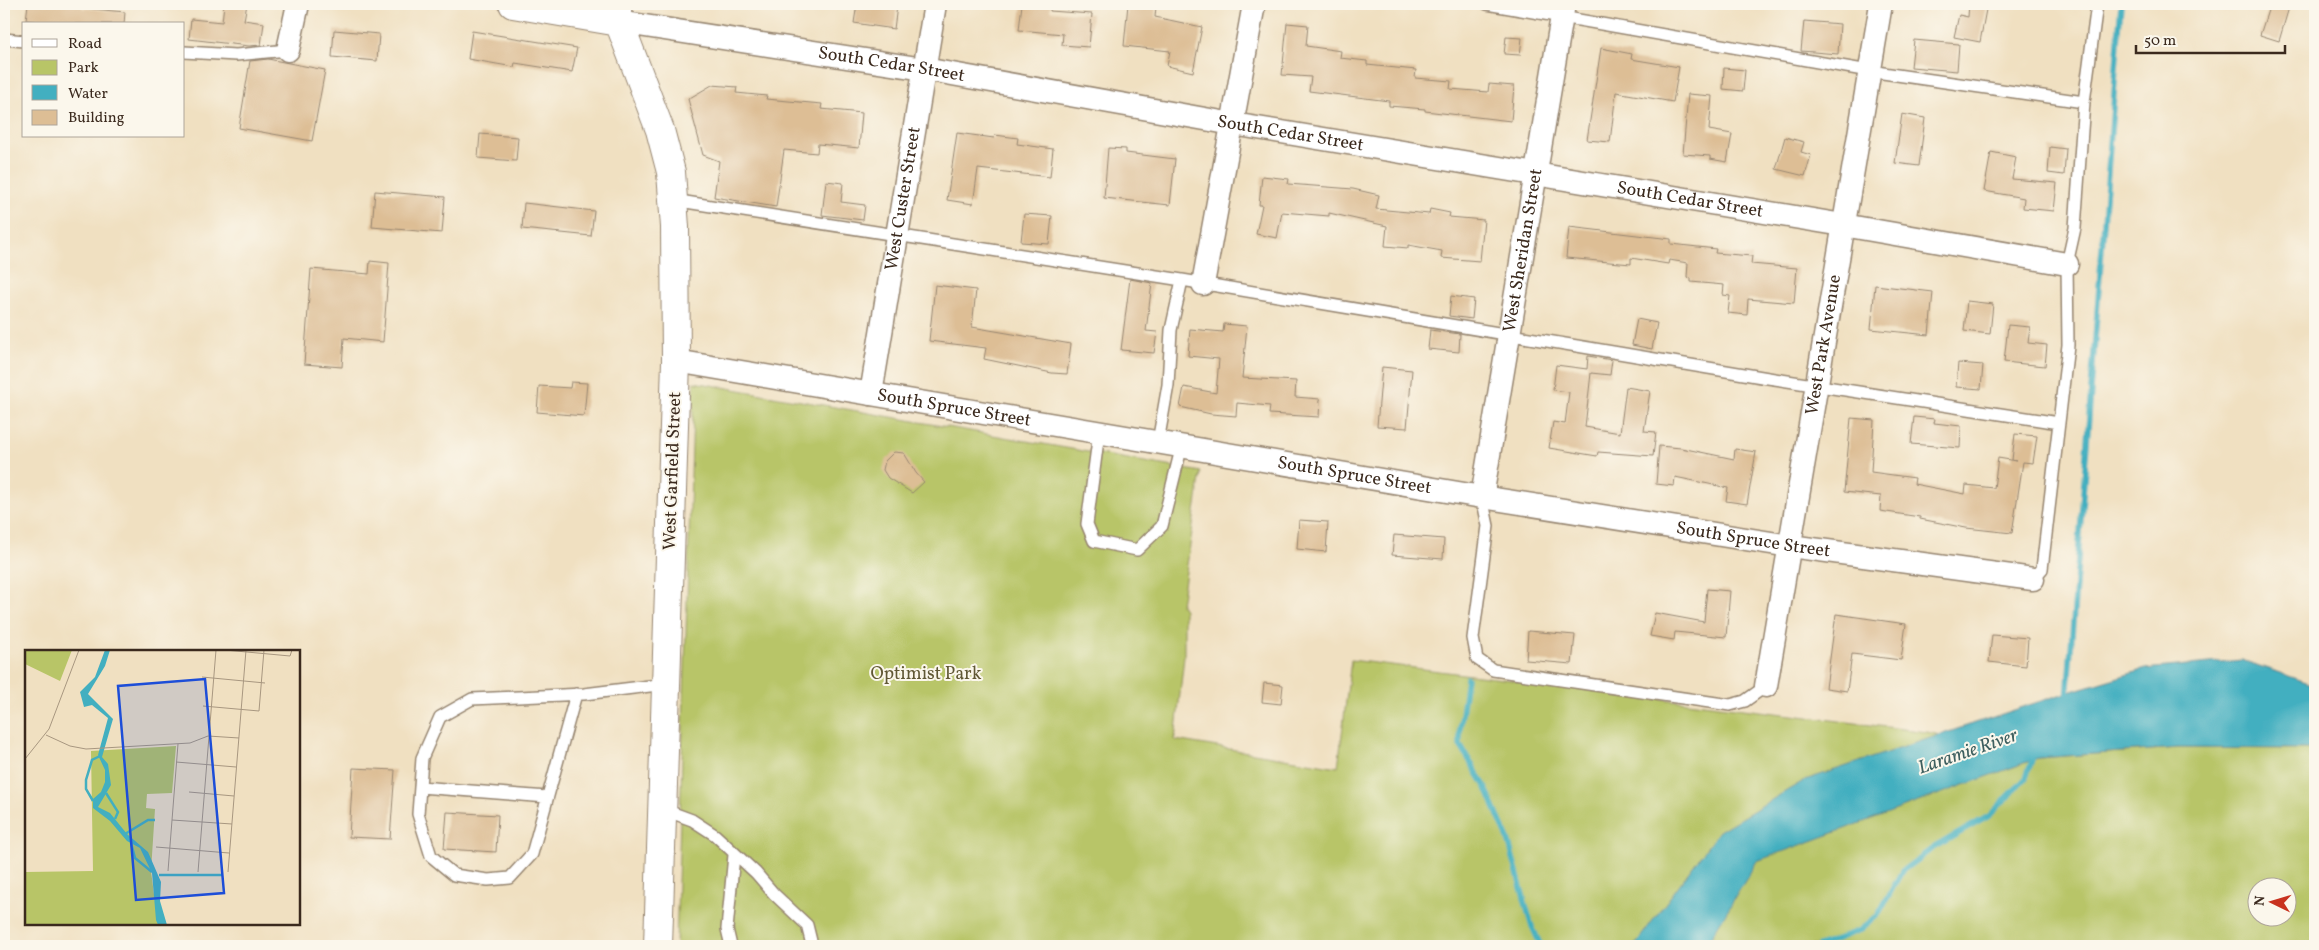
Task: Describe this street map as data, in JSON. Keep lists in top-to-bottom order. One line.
{"streets":{"street":["South Cedar Street","West Custer Street","West Sheridan Street","West Park Avenue","South Spruce Street","West Garfield Street"]},"crossings":[["South Cedar Street","West Custer Street"],["South Cedar Street","West Sheridan Street"],["South Cedar Street","West Park Avenue"],["South Cedar Street","West Garfield Street"],["West Custer Street","South Spruce Street"],["West Sheridan Street","South Spruce Street"],["West Park Avenue","South Spruce Street"],["South Spruce Street","West Garfield Street"]],"water":["Laramie River"],"parks":["Optimist Park"],"legend":["Road","Park","Water","Building"],"scale_bar":"50 m","north":"left"}
